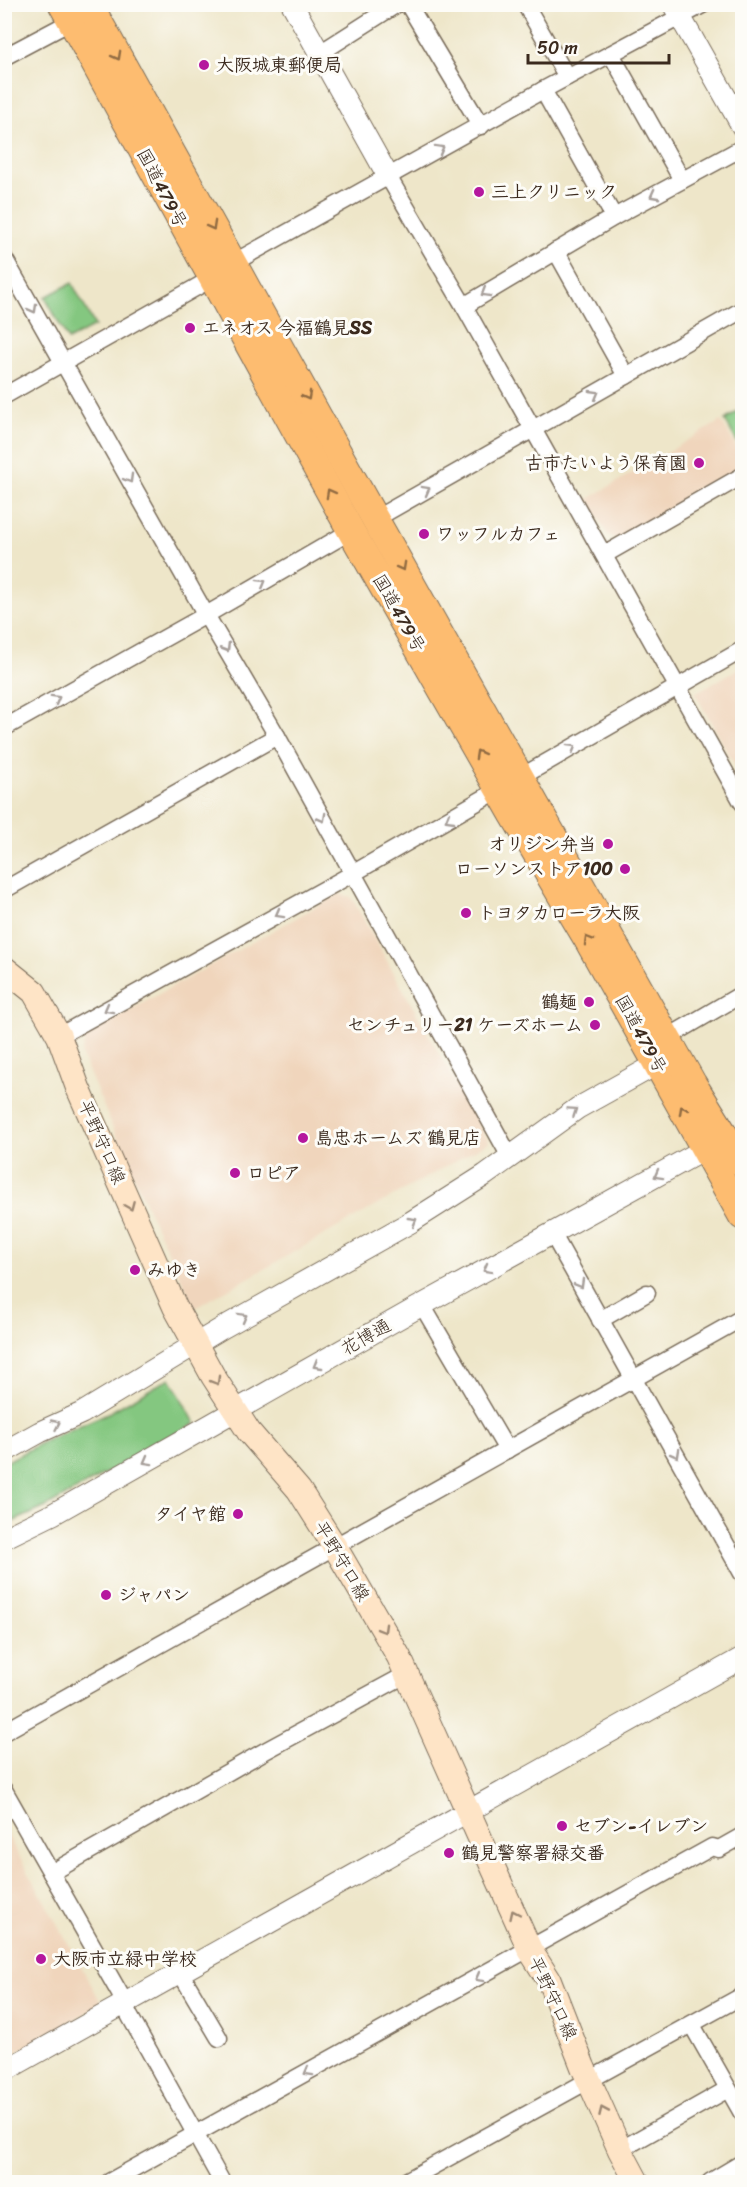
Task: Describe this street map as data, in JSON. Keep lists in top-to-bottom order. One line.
{"streets":{"highway":["国道479号"],"main road":["平野守口線"],"street":["花博通"]},"crossings":[["国道479号","花博通"],["平野守口線","花博通"]],"places":["大阪城東郵便局","三上クリニック","エネオス 今福鶴見SS","古市たいよう保育園","ワッフルカフェ","オリジン弁当","ローソンストア100","トヨタカローラ大阪","鶴麺","センチュリー21 ケーズホーム","島忠ホームズ 鶴見店","ロピア","みゆき","タイヤ館","ジャパン","セブン-イレブン","鶴見警察署緑交番","大阪市立緑中学校"],"scale_bar":"50 m"}
